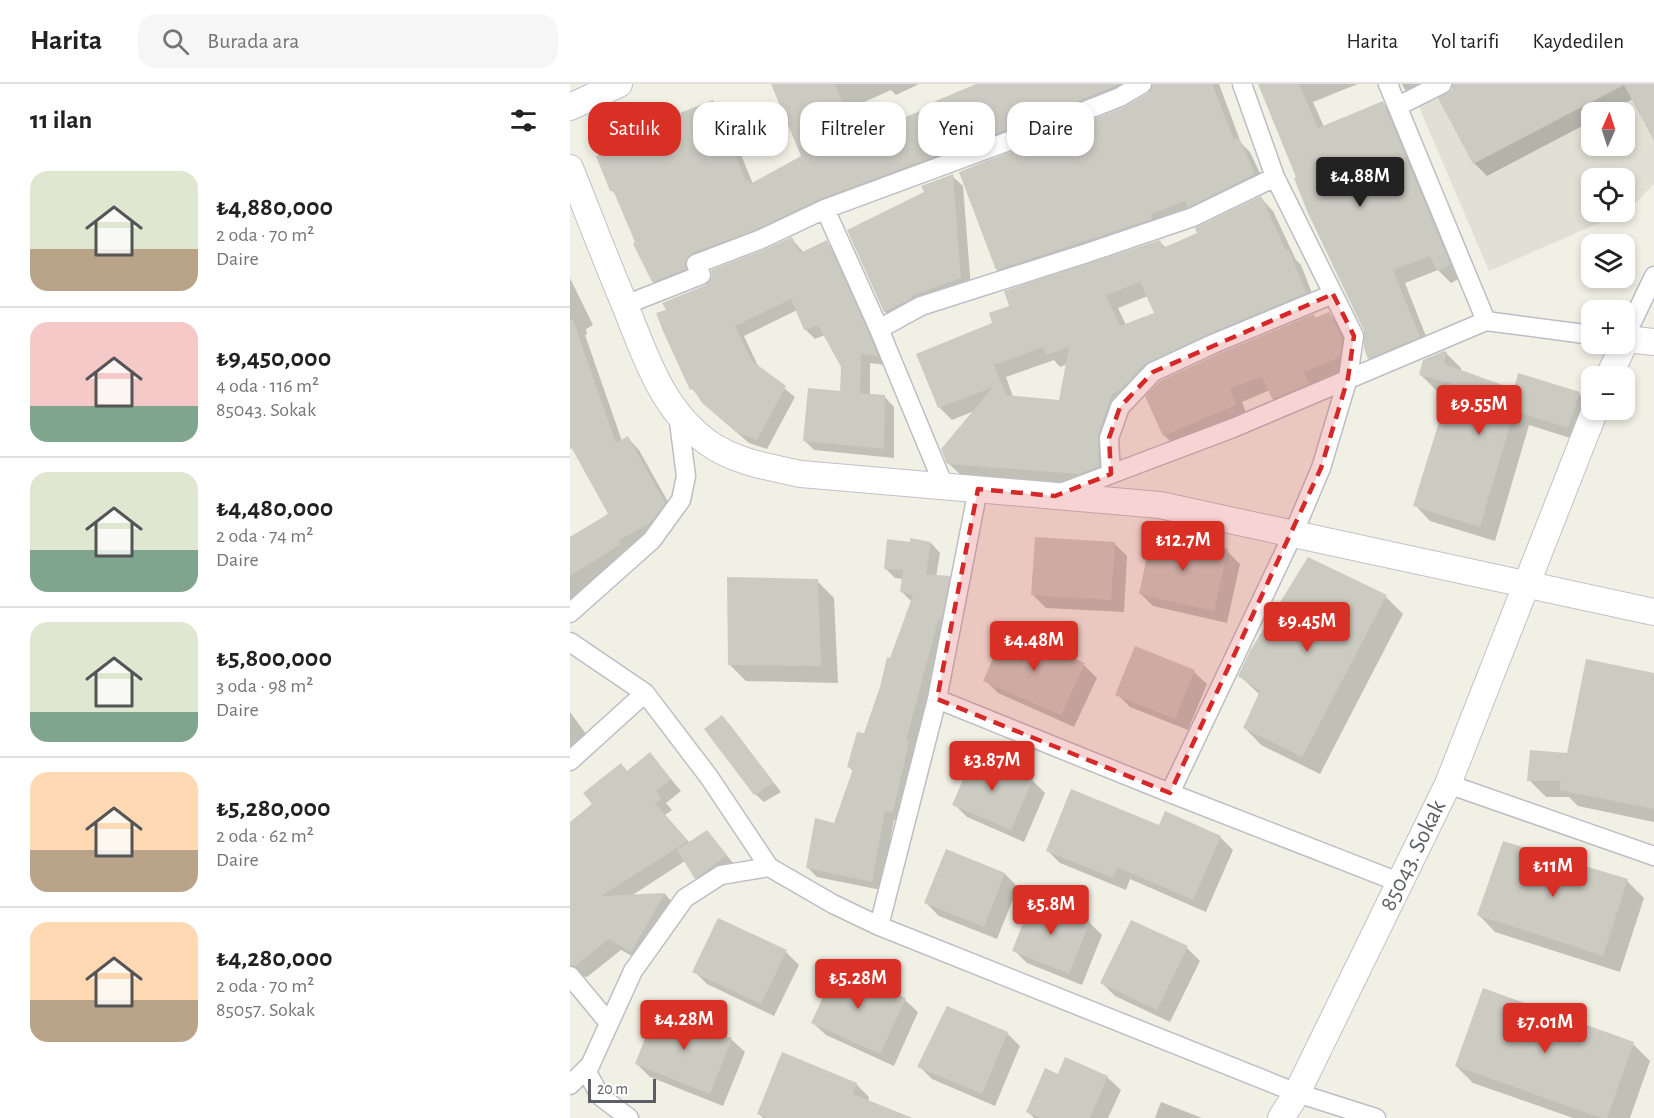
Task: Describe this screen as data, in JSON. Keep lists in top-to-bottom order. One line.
{"streets":{"main road":["85043. Sokak"]},"scale_bar":"20 m","north":"top","page":{"header":"Harita","search":"Burada ara","nav":["Harita","Yol tarifi","Kaydedilen"],"heading":"11 ilan","map_buttons":["+","−"],"chip":["Satılık","Kiralık","Filtreler","Yeni","Daire"],"list":[{"name":"₺4,880,000","note":"2 oda · 70 m² · Daire"},{"name":"₺9,450,000","note":"4 oda · 116 m² · 85043. Sokak"},{"name":"₺4,480,000","note":"2 oda · 74 m² · Daire"},{"name":"₺5,800,000","note":"3 oda · 98 m² · Daire"},{"name":"₺5,280,000","note":"2 oda · 62 m² · Daire"},{"name":"₺4,280,000","note":"2 oda · 70 m² · 85057. Sokak"}],"price":["₺4.88M","₺9.55M","₺12.7M","₺9.45M","₺4.48M","₺3.87M","₺11M","₺5.8M","₺5.28M","₺4.28M","₺7.01M"],"scale":"20 m"}}
